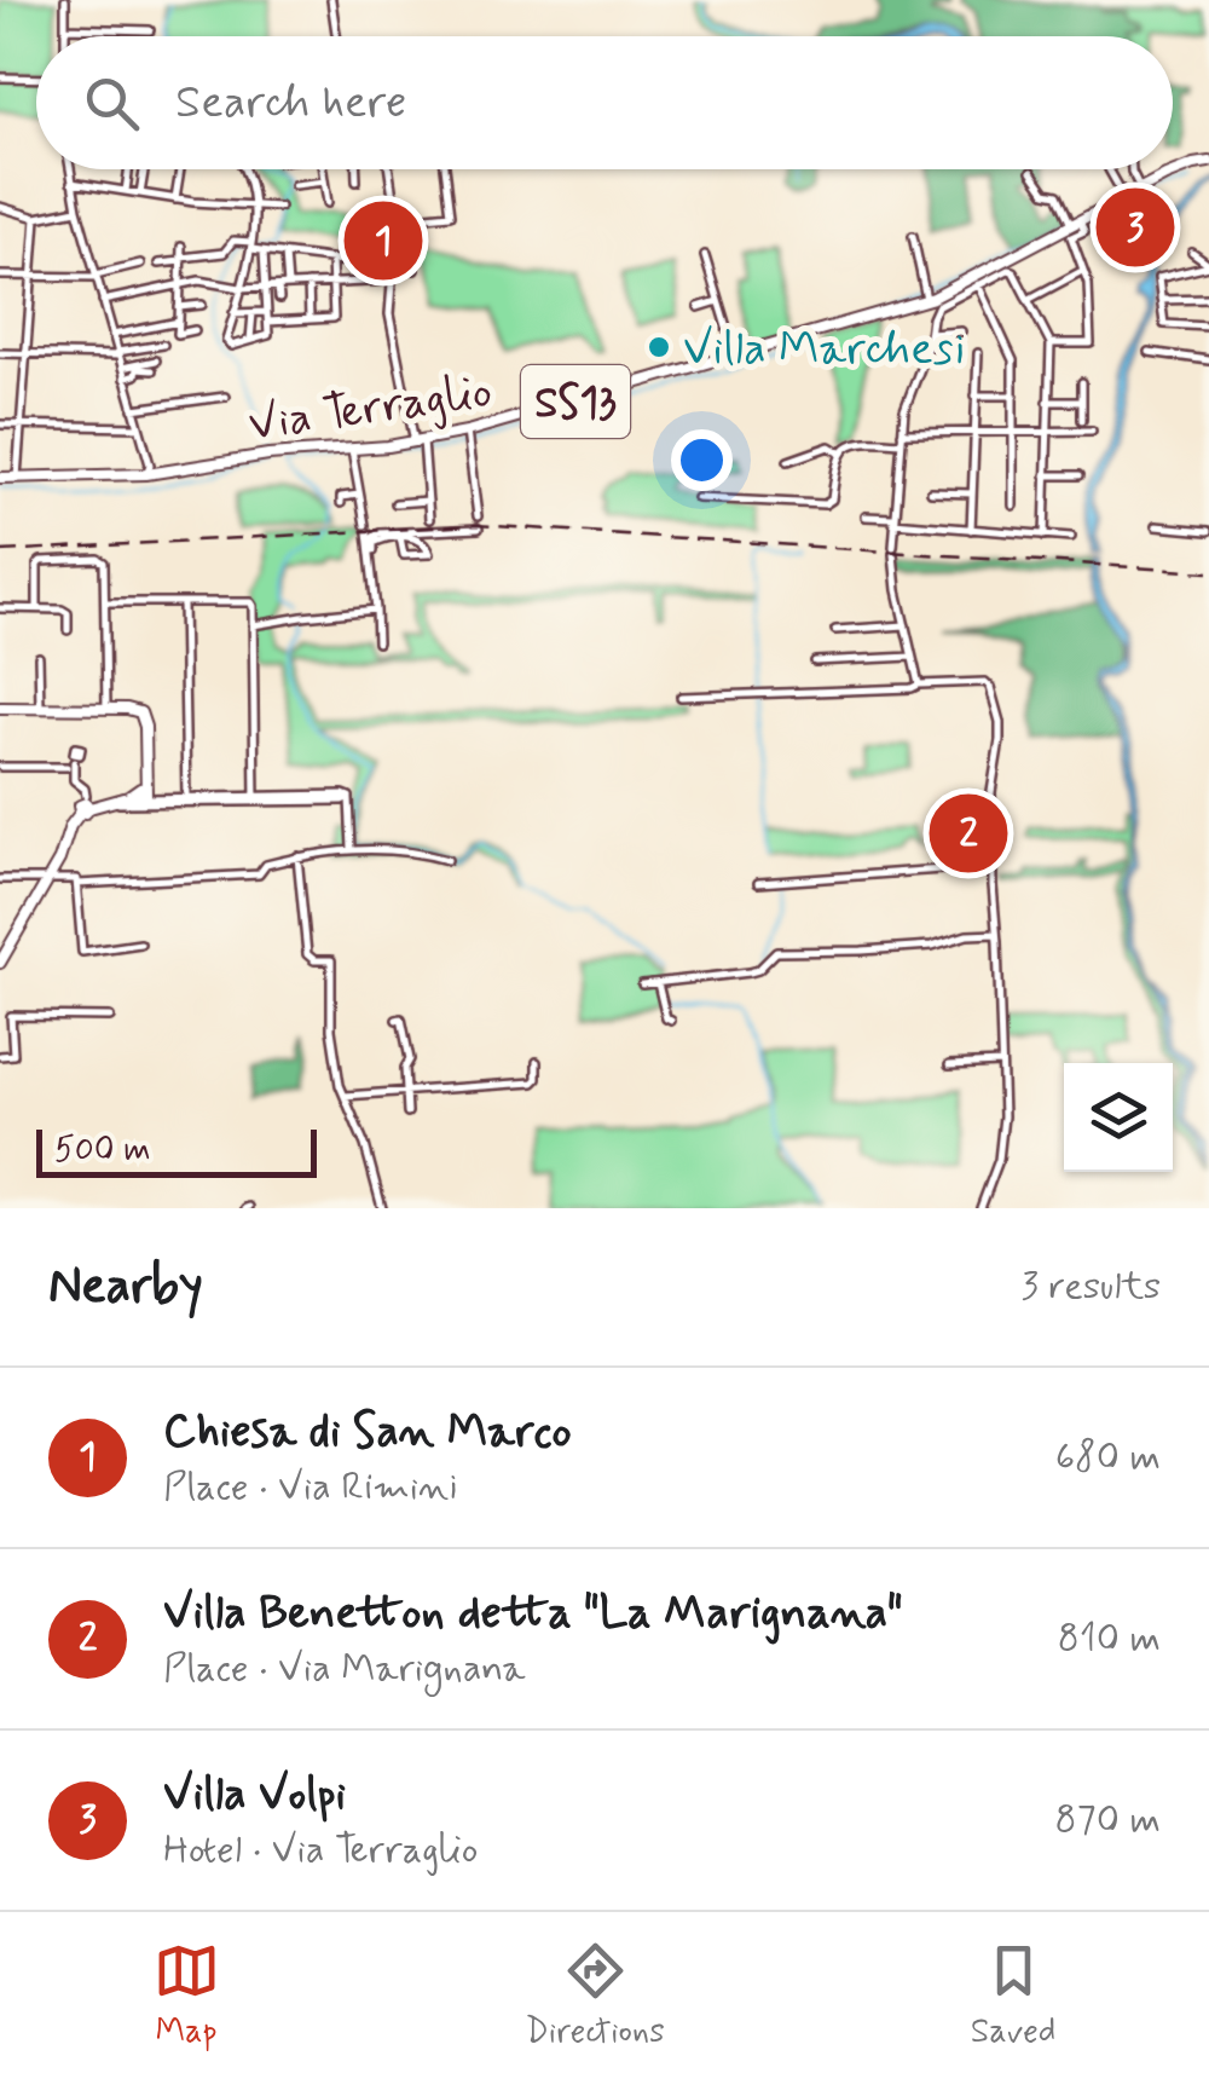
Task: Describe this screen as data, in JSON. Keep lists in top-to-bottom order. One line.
{"streets":{"main road":["SS13","Via Terraglio"]},"places":["Villa Marchesi"],"scale_bar":"500 m","page":{"search":"Search here","pins":["3","1","2"],"scale":"500 m","heading":["Nearby","3 results"],"list":[{"mark":"1","name":"Chiesa di San Marco","note":"Place · Via Rimini","value":"680 m"},{"mark":"2","name":"Villa Benetton detta \"La Marignana\"","note":"Place · Via Marignana","value":"810 m"},{"mark":"3","name":"Villa Volpi","note":"Hotel · Via Terraglio","value":"870 m"}],"nav":["Map","Directions","Saved"]}}
